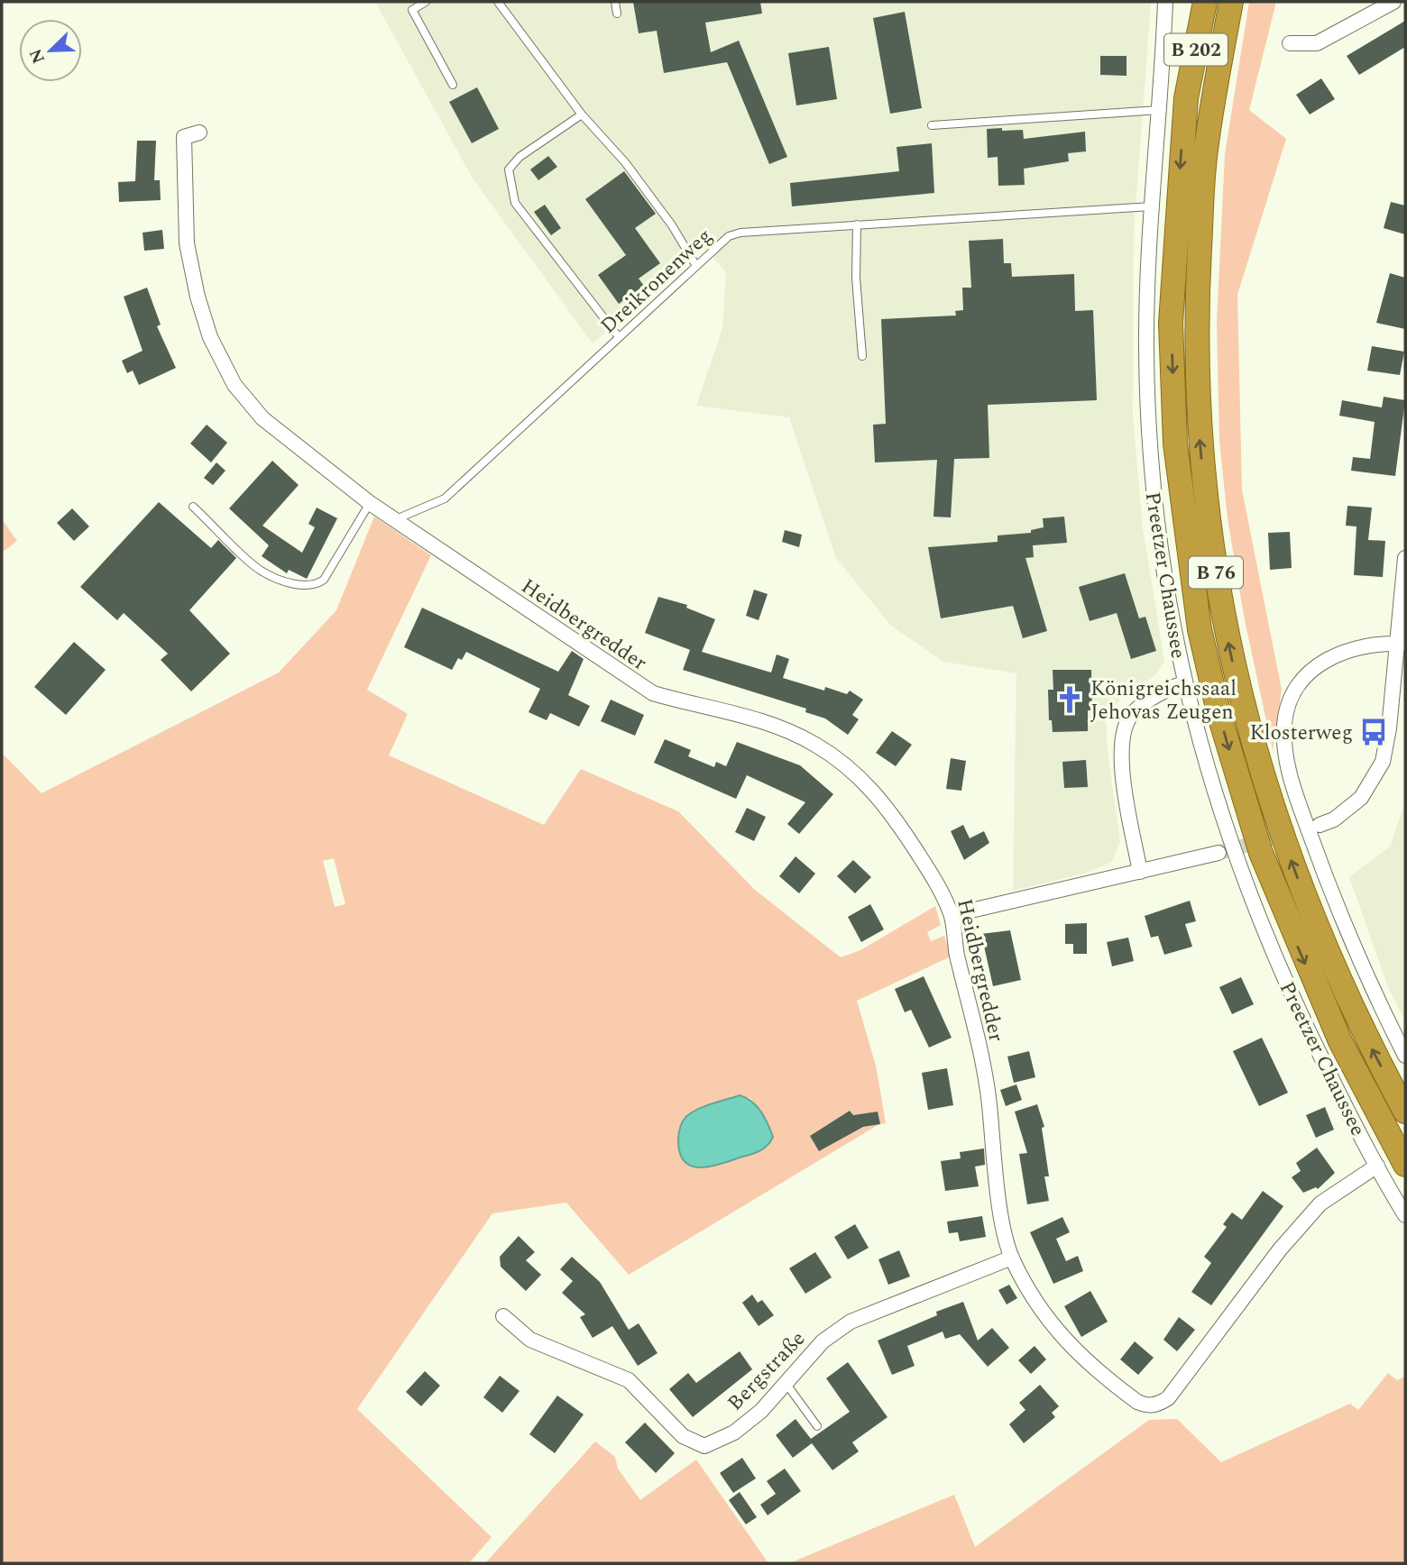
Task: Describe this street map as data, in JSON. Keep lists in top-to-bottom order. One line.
{"streets":{"highway":["B 202","B 76","Preetzer Chaussee"],"street":["Heidbergredder","Bergstraße"],"lane":["Dreikronenweg"]},"crossings":[["Dreikronenweg","Preetzer Chaussee"],["Dreikronenweg","Heidbergredder"],["Preetzer Chaussee","Heidbergredder"],["Heidbergredder","Bergstraße"]],"places":{"church":["Königreichssaal Jehovas Zeugen"],"bus stop":["Klosterweg"]},"north":"bottom left"}
